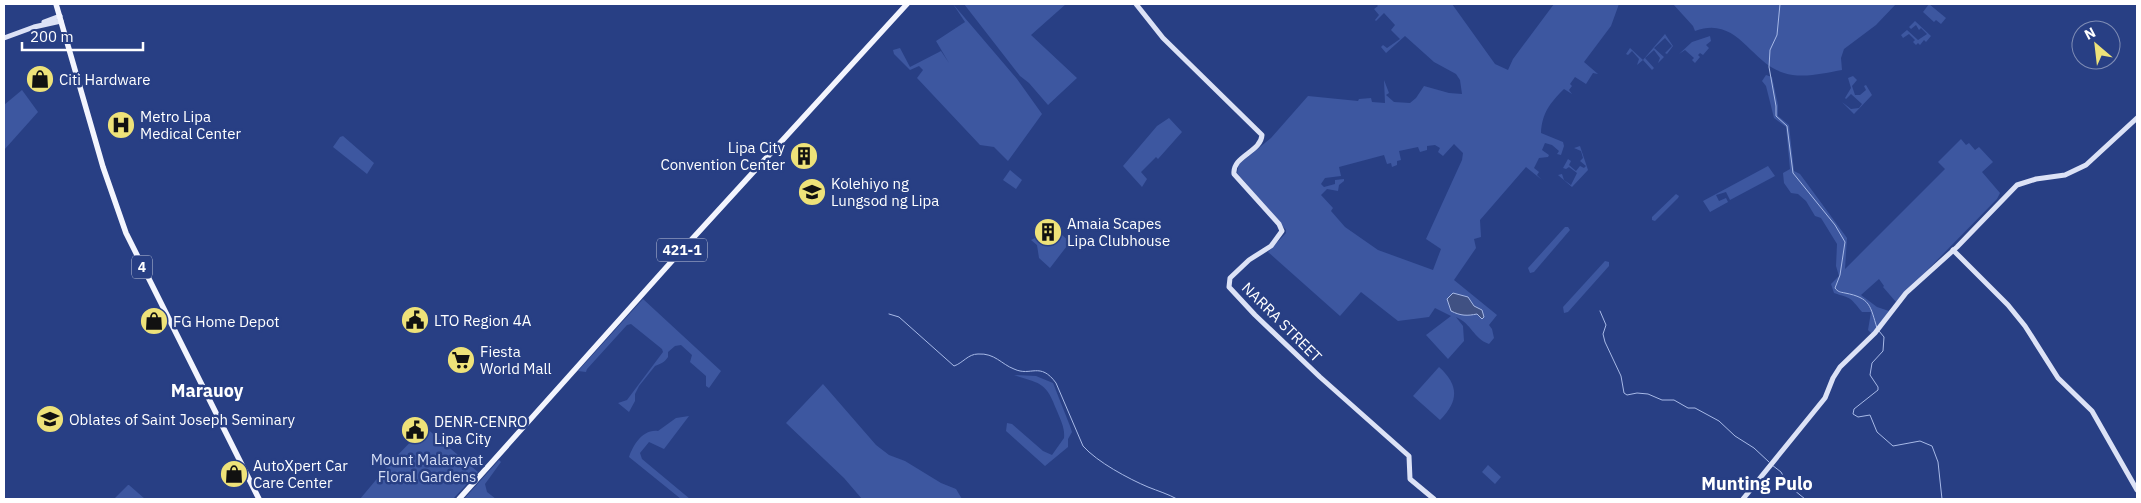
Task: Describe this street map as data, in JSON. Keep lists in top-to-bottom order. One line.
{"streets":{"main road":["421-1","4"],"street":["NARRA STREET"]},"districts":["Marauoy","Munting Pulo"],"parks":["Mount Malarayat Floral Gardens"],"places":{"shop":["Citi Hardware","FG Home Depot","AutoXpert Car Care Center"],"hospital":["Metro Lipa Medical Center"],"building":["Lipa City Convention Center","Amaia Scapes Lipa Clubhouse"],"school or university":["Kolehiyo ng Lungsod ng Lipa","Oblates of Saint Joseph Seminary"],"public building":["LTO Region 4A","DENR-CENRO Lipa City"],"supermarket":["Fiesta World Mall"]},"scale_bar":"200 m","north":"top left"}
